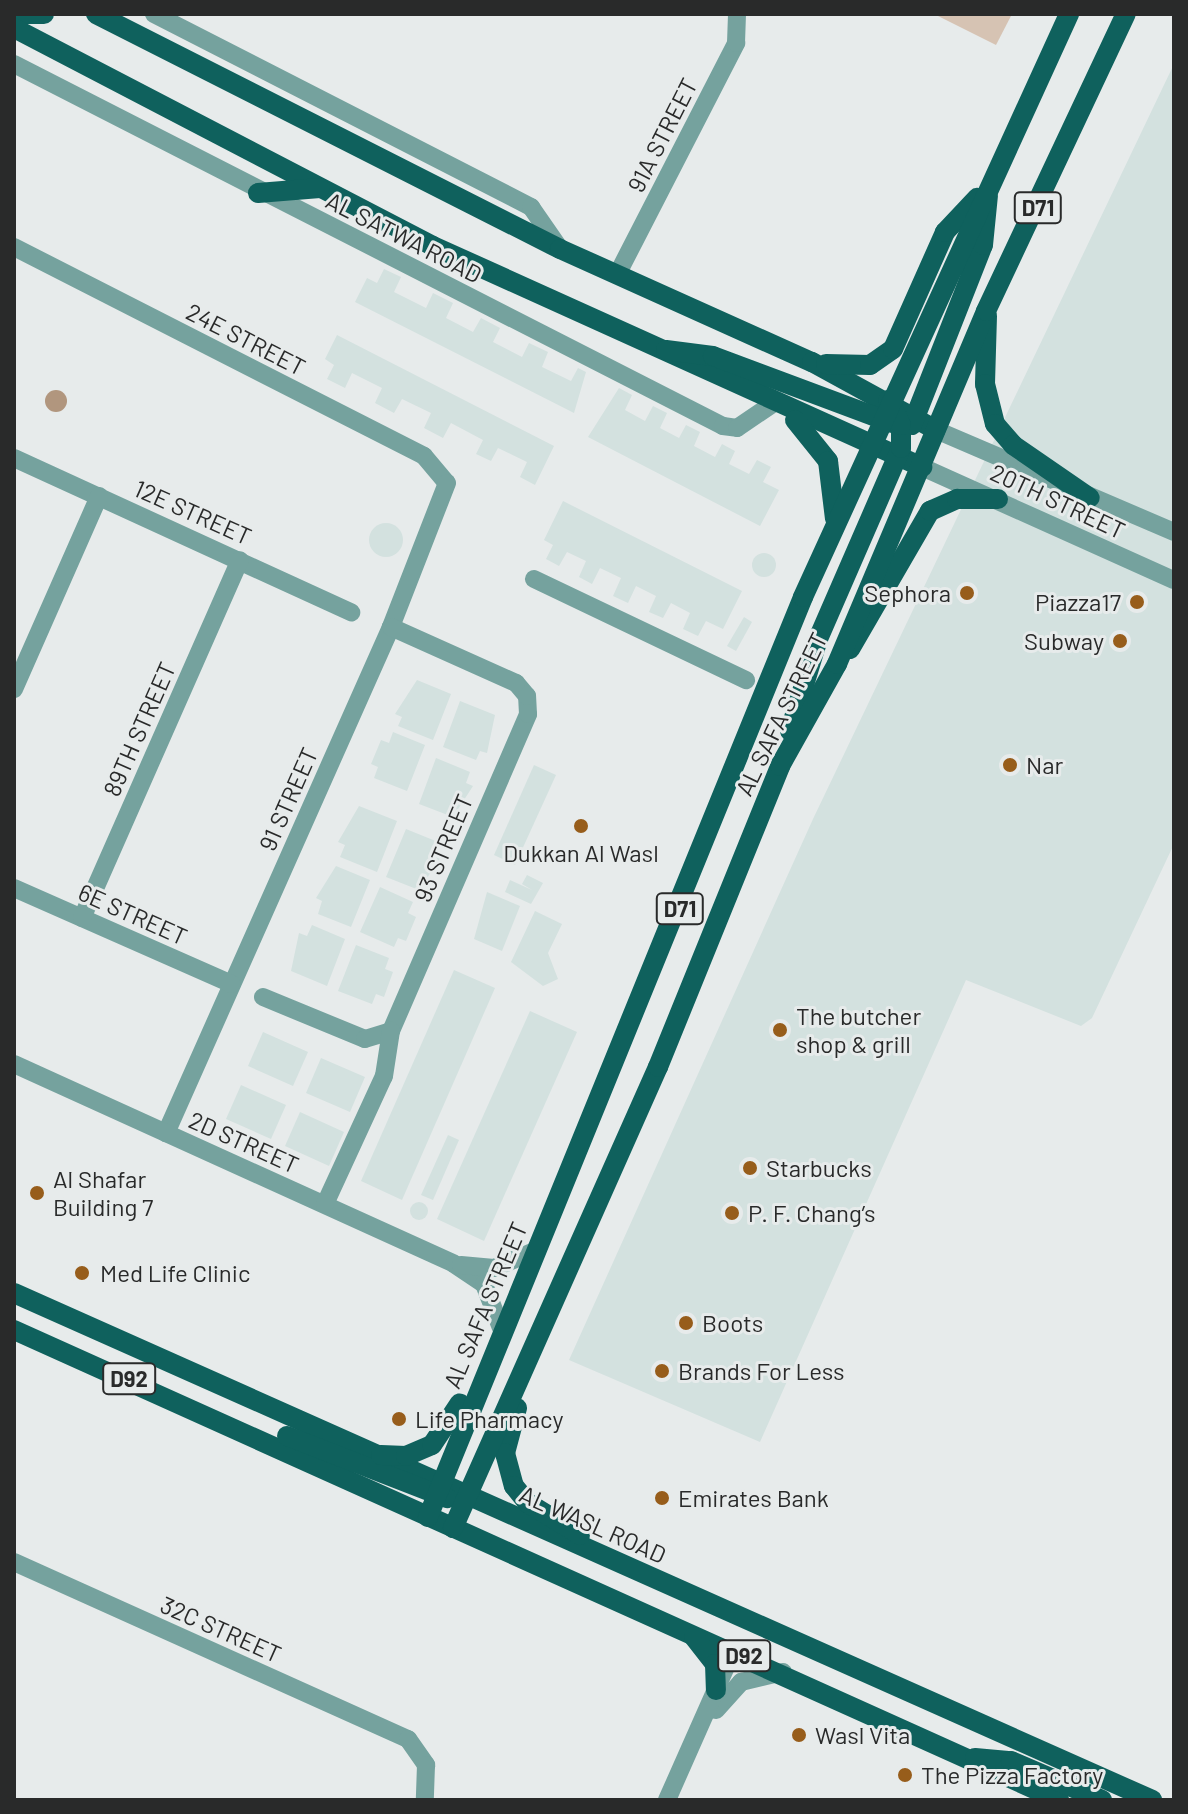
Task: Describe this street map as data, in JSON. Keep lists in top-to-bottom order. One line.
{"streets":{"main road":["D71","AL SATWA ROAD","AL SAFA STREET","D92","AL WASL ROAD"],"street":["91A STREET","24E STREET","20TH STREET","12E STREET","89TH STREET","91 STREET","93 STREET","6E STREET","2D STREET","32C STREET"]},"crossings":[["AL SATWA ROAD","20TH STREET"],["AL SATWA ROAD","AL SAFA STREET"],["24E STREET","91 STREET"],["20TH STREET","AL SAFA STREET"],["12E STREET","89TH STREET"],["AL SAFA STREET","2D STREET"],["AL SAFA STREET","D92"],["AL SAFA STREET","AL WASL ROAD"],["89TH STREET","6E STREET"],["91 STREET","93 STREET"],["91 STREET","6E STREET"],["91 STREET","2D STREET"]],"places":["Sephora","Piazza17","Subway","Nar","Dukkan Al Wasl","The butcher shop & grill","Starbucks","Al Shafar Building 7","P. F. Chang’s","Med Life Clinic","Boots","Brands For Less","Life Pharmacy","Emirates Bank","Wasl Vita","The Pizza Factory"]}
